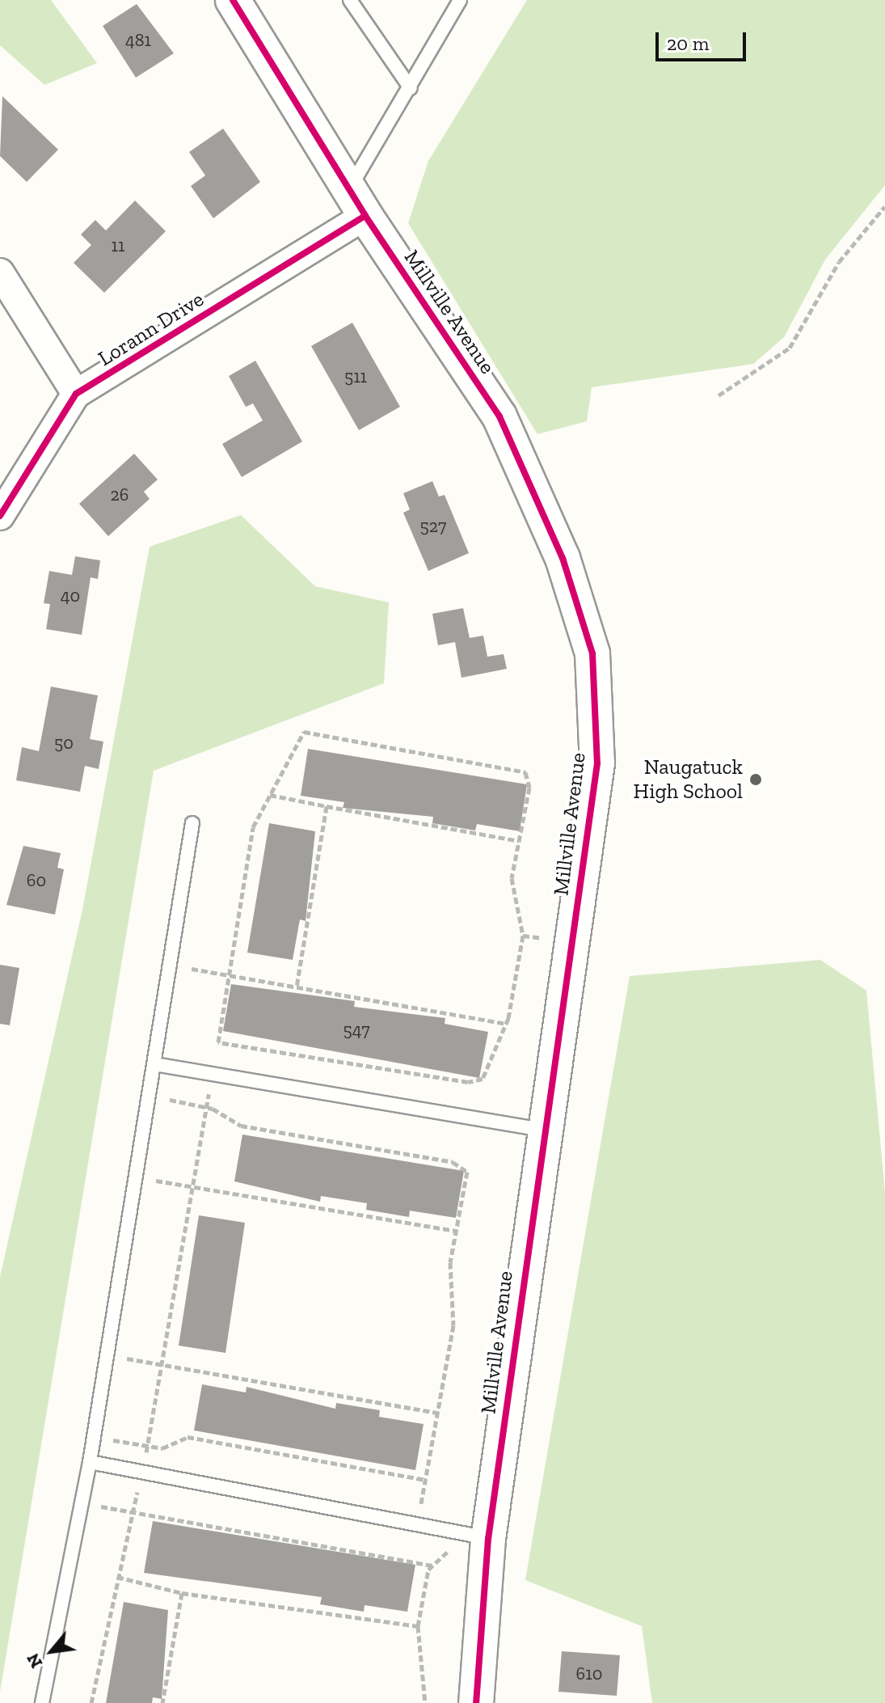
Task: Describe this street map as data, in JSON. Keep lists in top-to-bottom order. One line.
{"streets":{"street":["Millville Avenue","Lorann Drive"]},"crossings":[["Millville Avenue","Lorann Drive"]],"places":["Naugatuck High School"],"house_numbers":["481","11","511","26","527","40","50","60","547","610"],"scale_bar":"20 m","north":"bottom left"}
